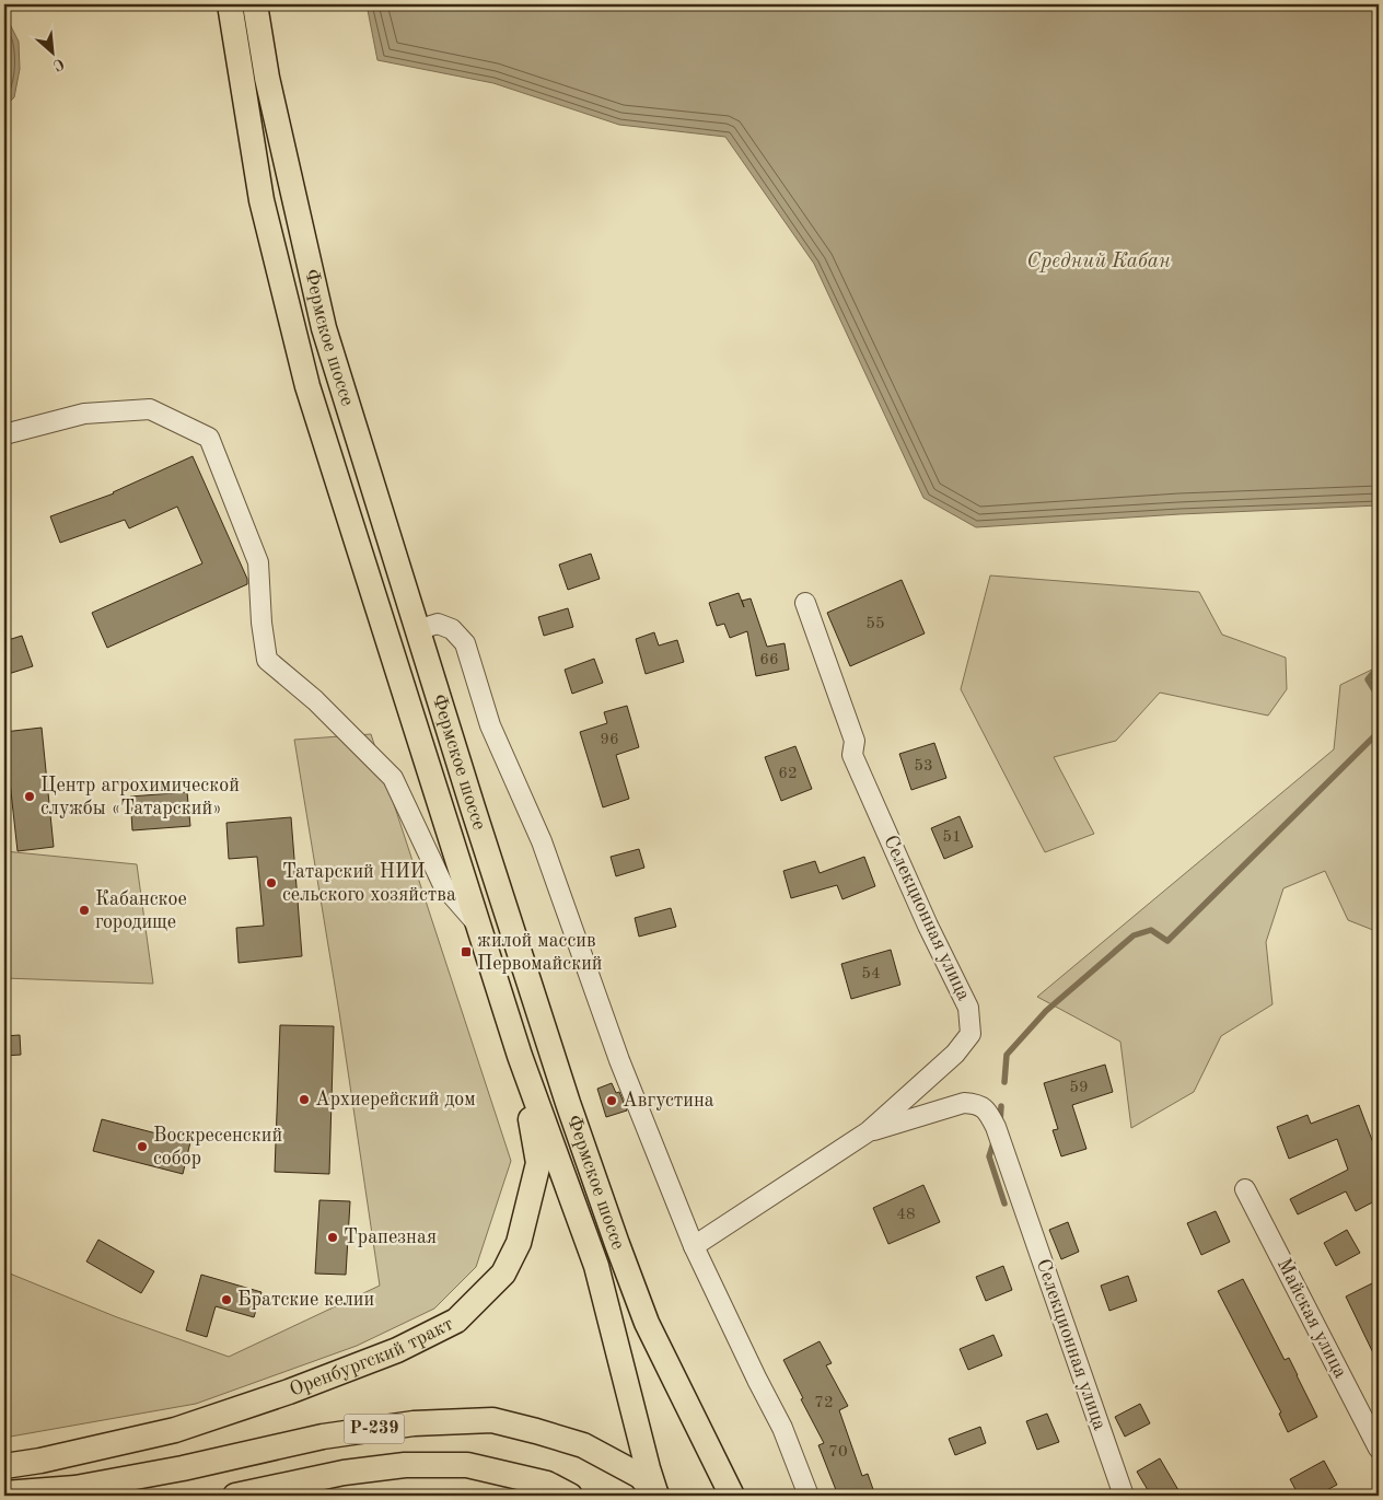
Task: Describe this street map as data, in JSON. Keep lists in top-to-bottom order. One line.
{"streets":{"main road":["Фермское шоссе","Оренбургский тракт","Р-239"],"street":["Селекционная улица","Майская улица"]},"crossings":[["Фермское шоссе","Оренбургский тракт"],["Фермское шоссе","Р-239"]],"water":["Средний Кабан"],"places":{"other":["Центр агрохимической службы «Татарский»","Татарский НИИ сельского хозяйства","Кабанское городище","Архиерейский дом","Августина","Воскресенский собор","Трапезная","Братские келии"],"transit":["жилой массив Первомайский"]},"house_numbers":["55","66","96","53","62","51","54","59","48","72","70"],"north":"bottom right"}
